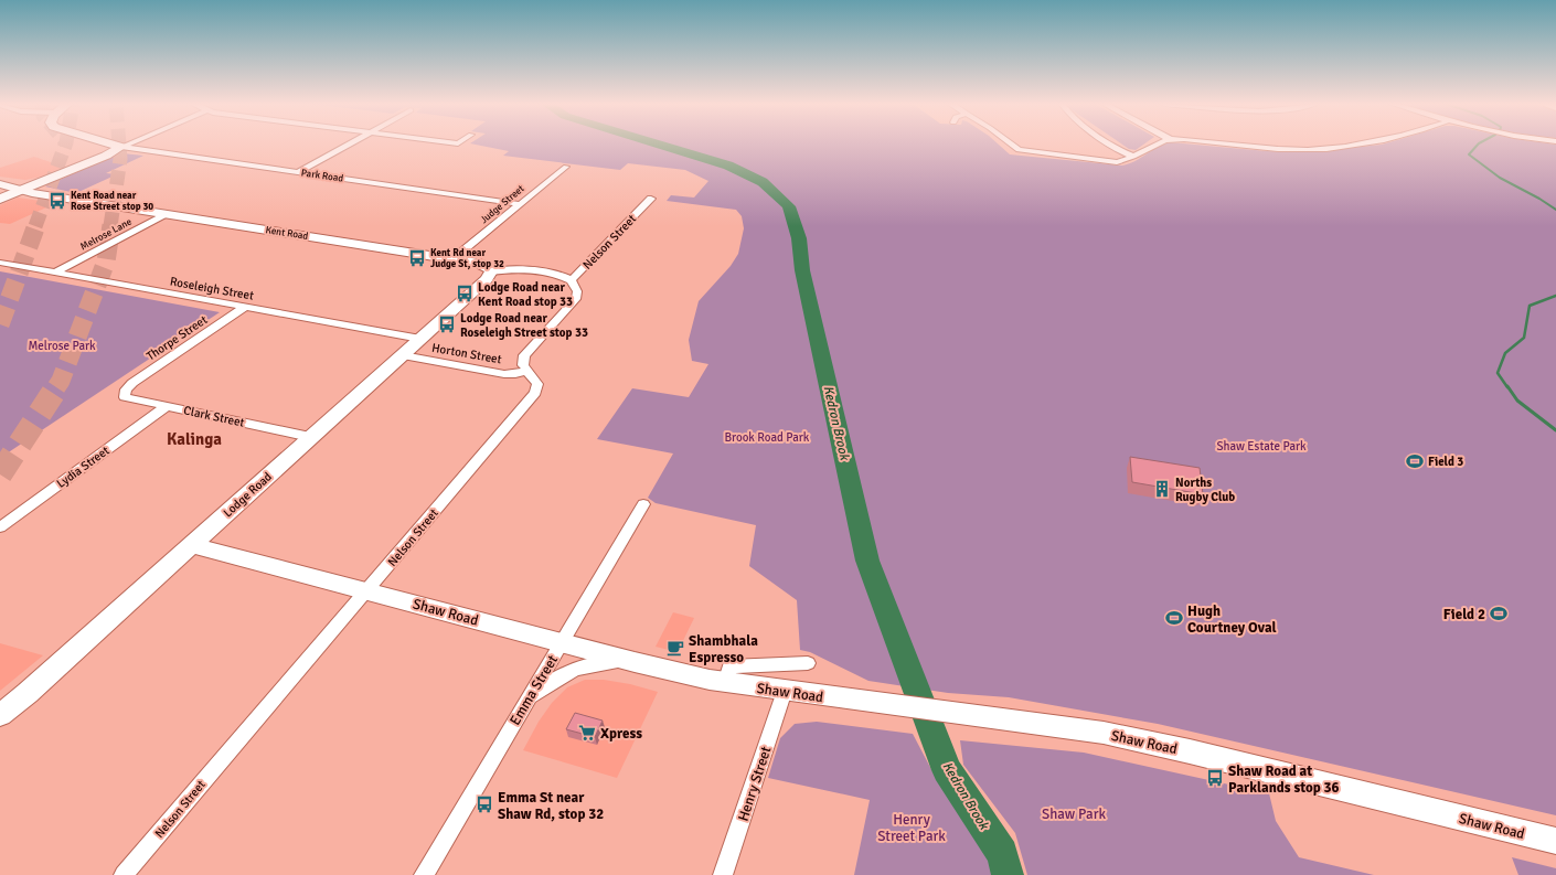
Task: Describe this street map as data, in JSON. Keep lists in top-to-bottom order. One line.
{"streets":{"main road":["Park Road"],"street":["Judge Street","Kent Road","Melrose Lane","Nelson Street","Roseleigh Street","Thorpe Street","Horton Street","Clark Street","Lydia Street","Lodge Road","Shaw Road","Emma Street","Henry Street"]},"crossings":[["Park Road","Judge Street"],["Judge Street","Kent Road"],["Kent Road","Melrose Lane"],["Kent Road","Nelson Street"],["Kent Road","Lodge Road"],["Melrose Lane","Roseleigh Street"],["Nelson Street","Horton Street"],["Nelson Street","Shaw Road"],["Roseleigh Street","Thorpe Street"],["Roseleigh Street","Lodge Road"],["Thorpe Street","Clark Street"],["Horton Street","Lodge Road"],["Clark Street","Lydia Street"],["Clark Street","Lodge Road"],["Lodge Road","Shaw Road"],["Shaw Road","Emma Street"],["Shaw Road","Henry Street"]],"districts":["Kalinga"],"water":["Kedron Brook"],"parks":["Melrose Park","Brook Road Park","Shaw Estate Park","Shaw Park","Henry Street Park"],"places":{"bus stop":["Kent Road near Rose Street stop 30","Kent Rd near Judge St, stop 32","Lodge Road near Kent Road stop 33","Lodge Road near Roseleigh Street stop 33","Shaw Road at Parklands stop 36","Emma St near Shaw Rd, stop 32"],"sports":["Field 3","Field 2","Hugh Courtney Oval"],"building":["Norths Rugby Club"],"cafe":["Shambhala Espresso"],"supermarket":["Xpress"]}}
